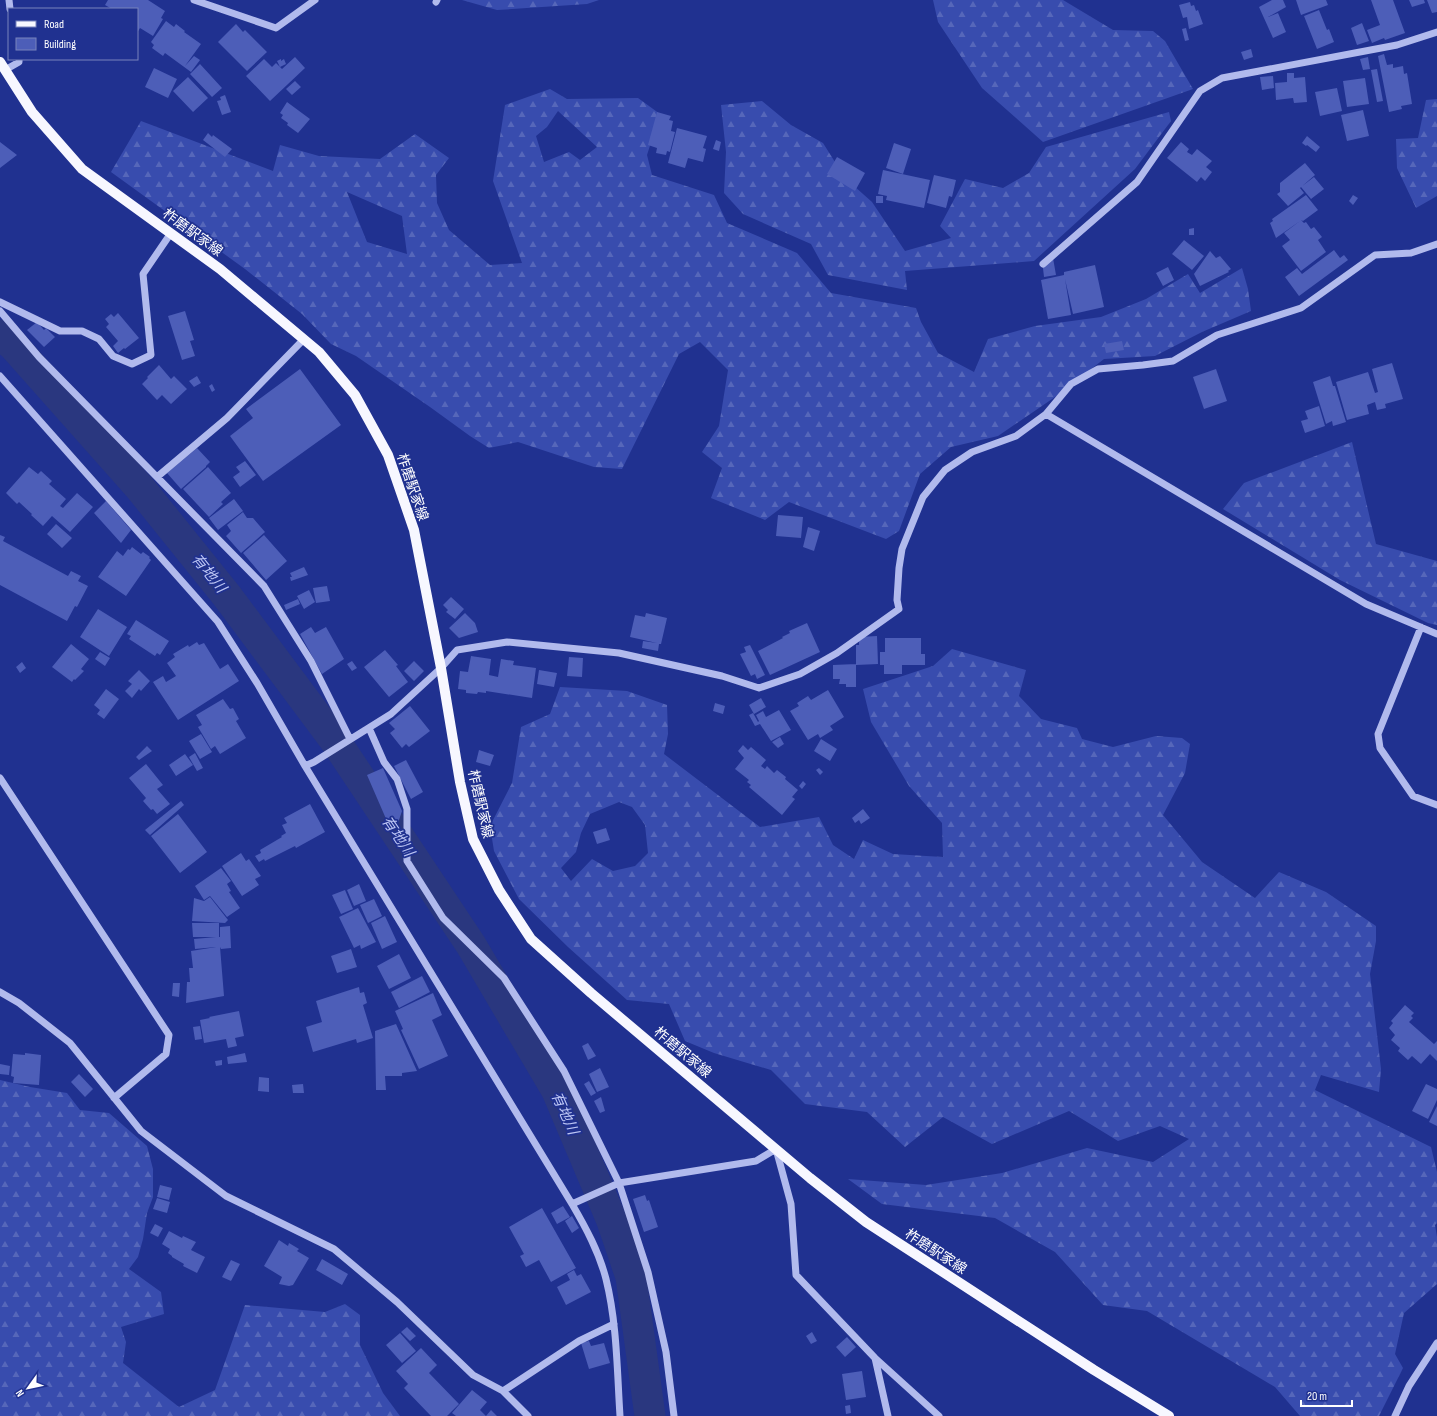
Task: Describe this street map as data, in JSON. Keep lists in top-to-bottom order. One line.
{"streets":{"main road":["柞磨駅家線"]},"water":["有地川"],"legend":["Road","Building"],"scale_bar":"20 m","north":"bottom left"}
